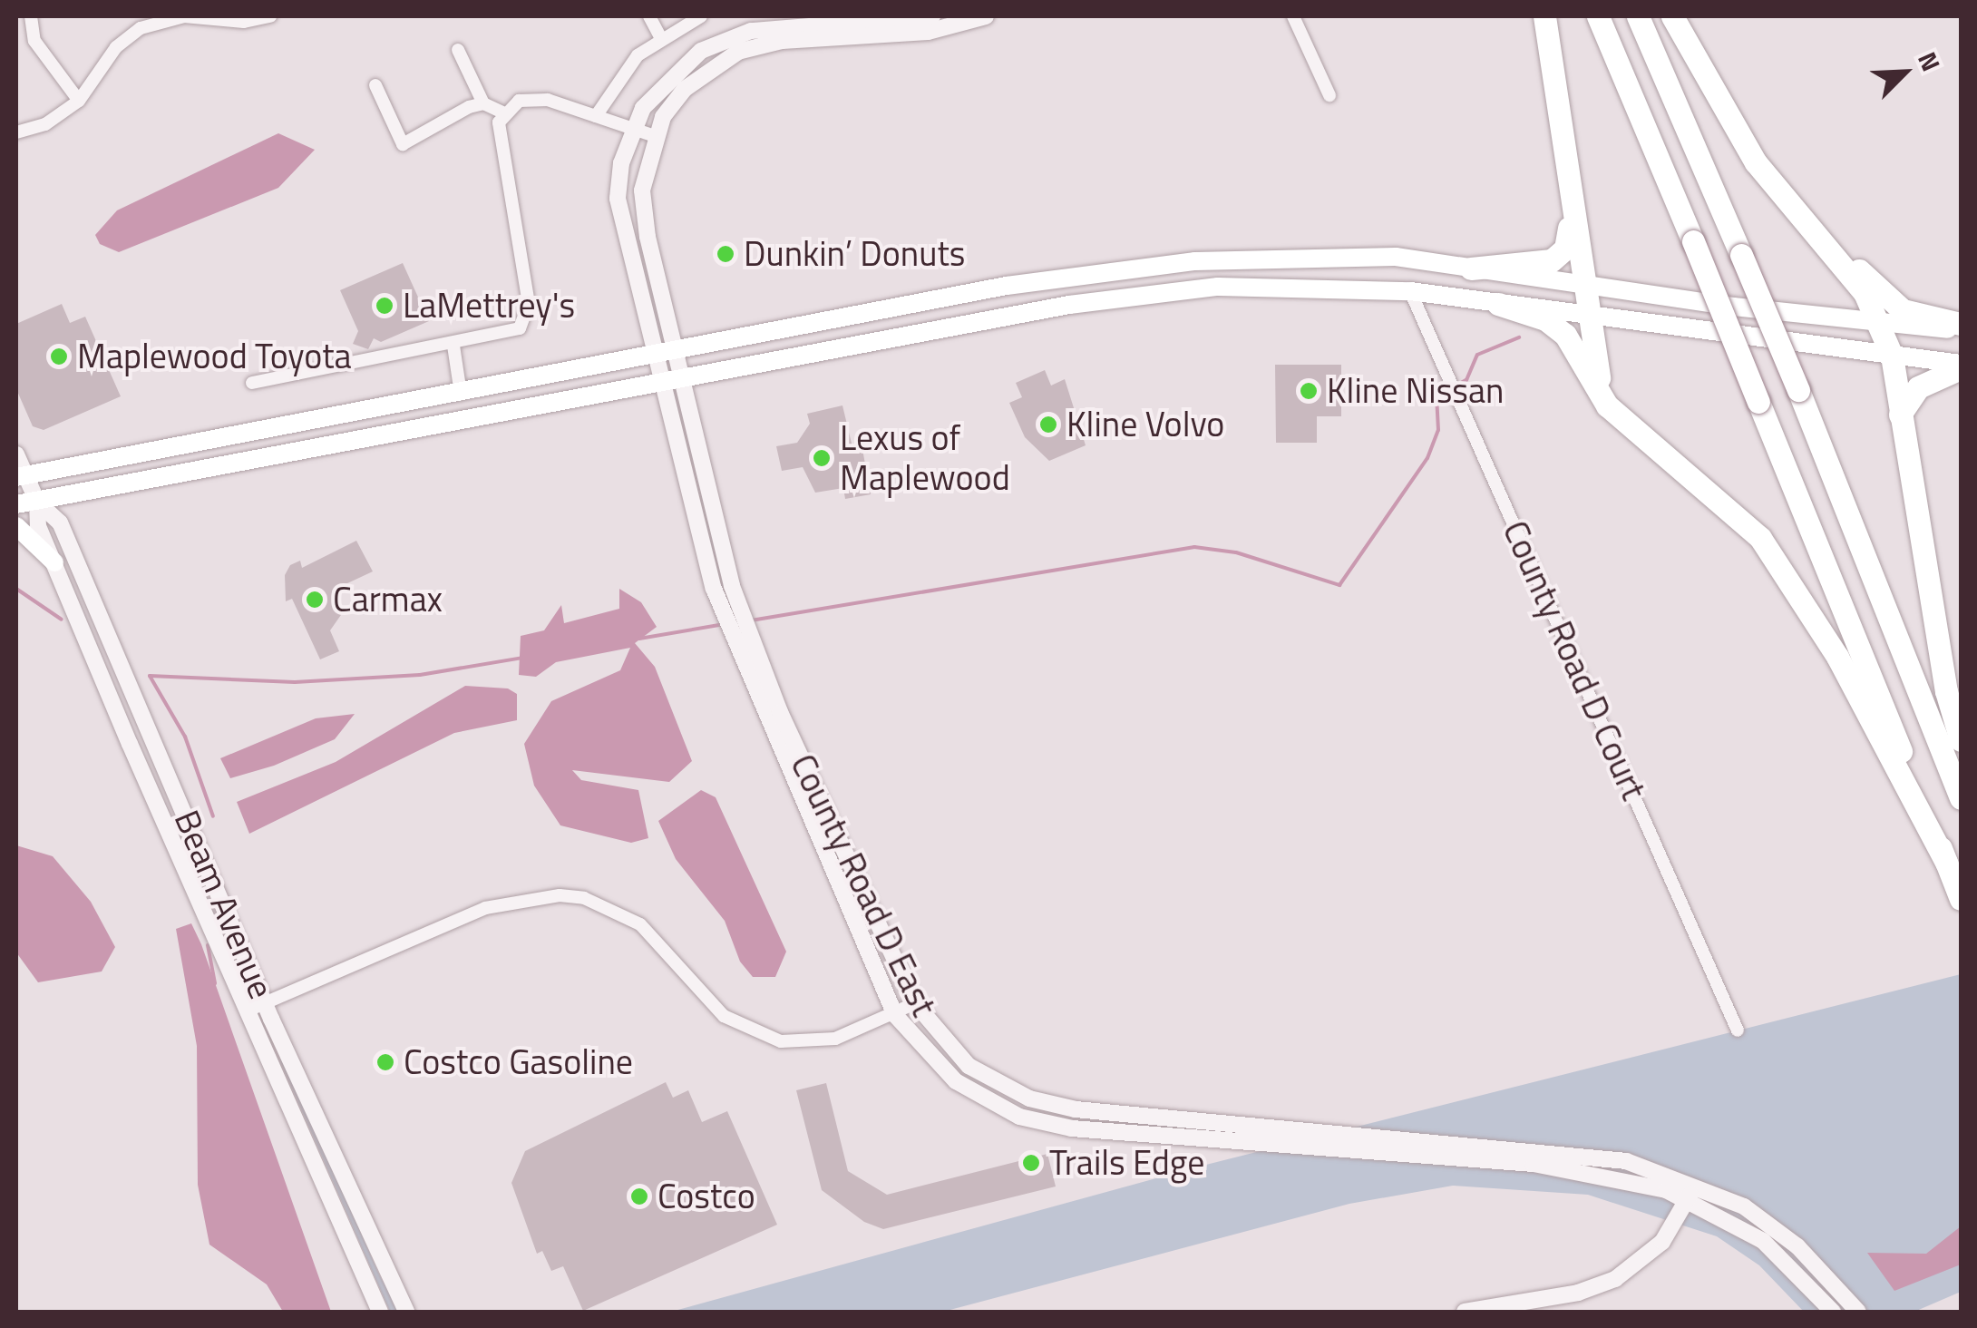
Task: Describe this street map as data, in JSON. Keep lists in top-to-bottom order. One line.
{"streets":{"street":["County Road D Court","County Road D East","Beam Avenue"]},"places":["Dunkin’ Donuts","LaMettrey's","Maplewood Toyota","Kline Nissan","Kline Volvo","Lexus of Maplewood","Carmax","Costco Gasoline","Trails Edge","Costco"],"north":"top right"}
